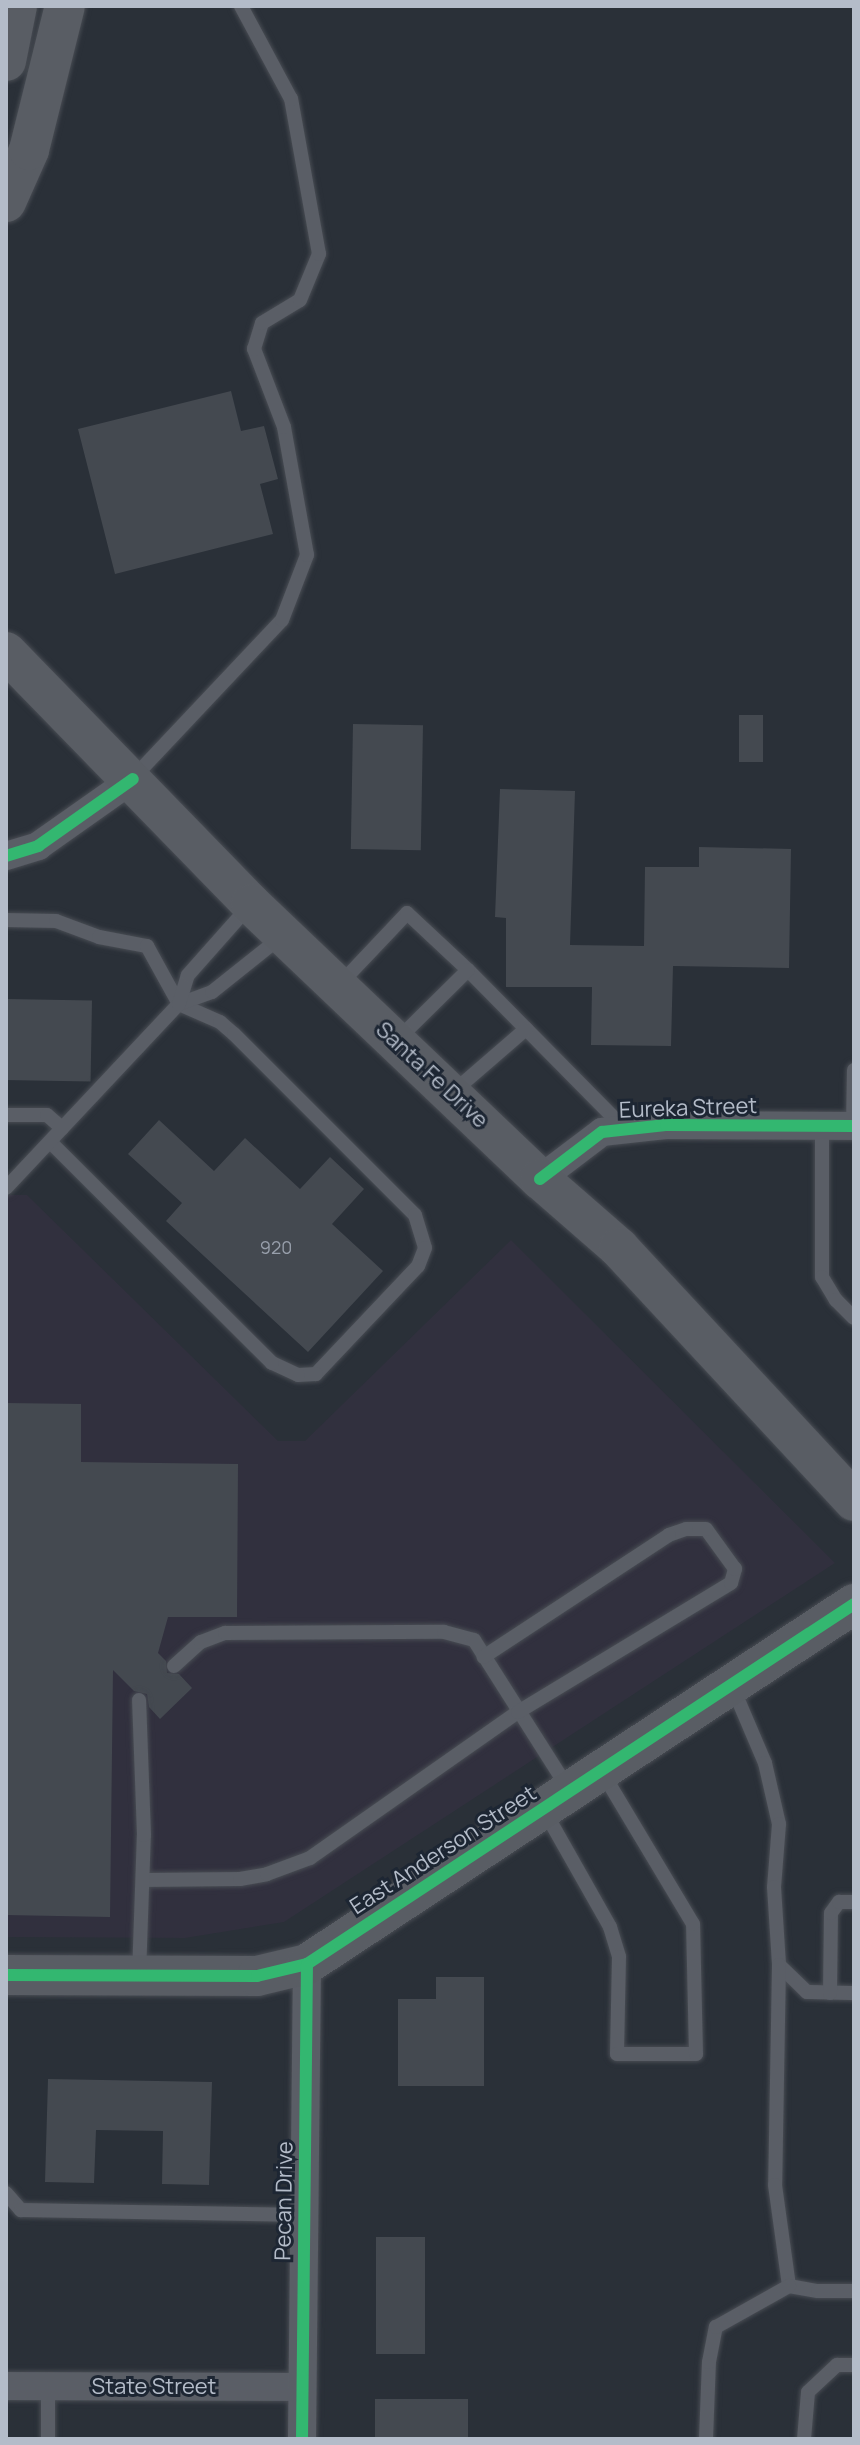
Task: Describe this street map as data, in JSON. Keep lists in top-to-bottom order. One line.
{"streets":{"main road":["Santa Fe Drive","East Anderson Street"],"street":["Eureka Street","Pecan Drive","State Street"]},"crossings":[["Santa Fe Drive","Eureka Street"],["East Anderson Street","Pecan Drive"],["Pecan Drive","State Street"]],"house_numbers":["920"]}
